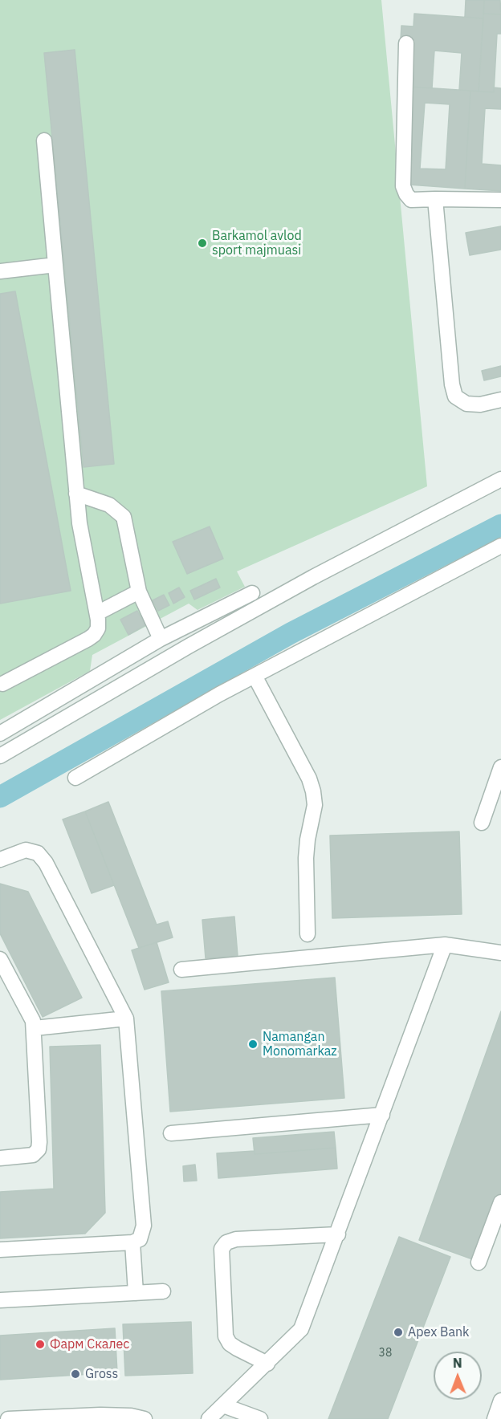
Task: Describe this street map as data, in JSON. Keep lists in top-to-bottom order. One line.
{"places":["Barkamol avlod sport majmuasi","Namangan Monomarkaz","Apex Bank","Фарм Скалес","Gross"],"house_numbers":["38"],"north":"top"}
